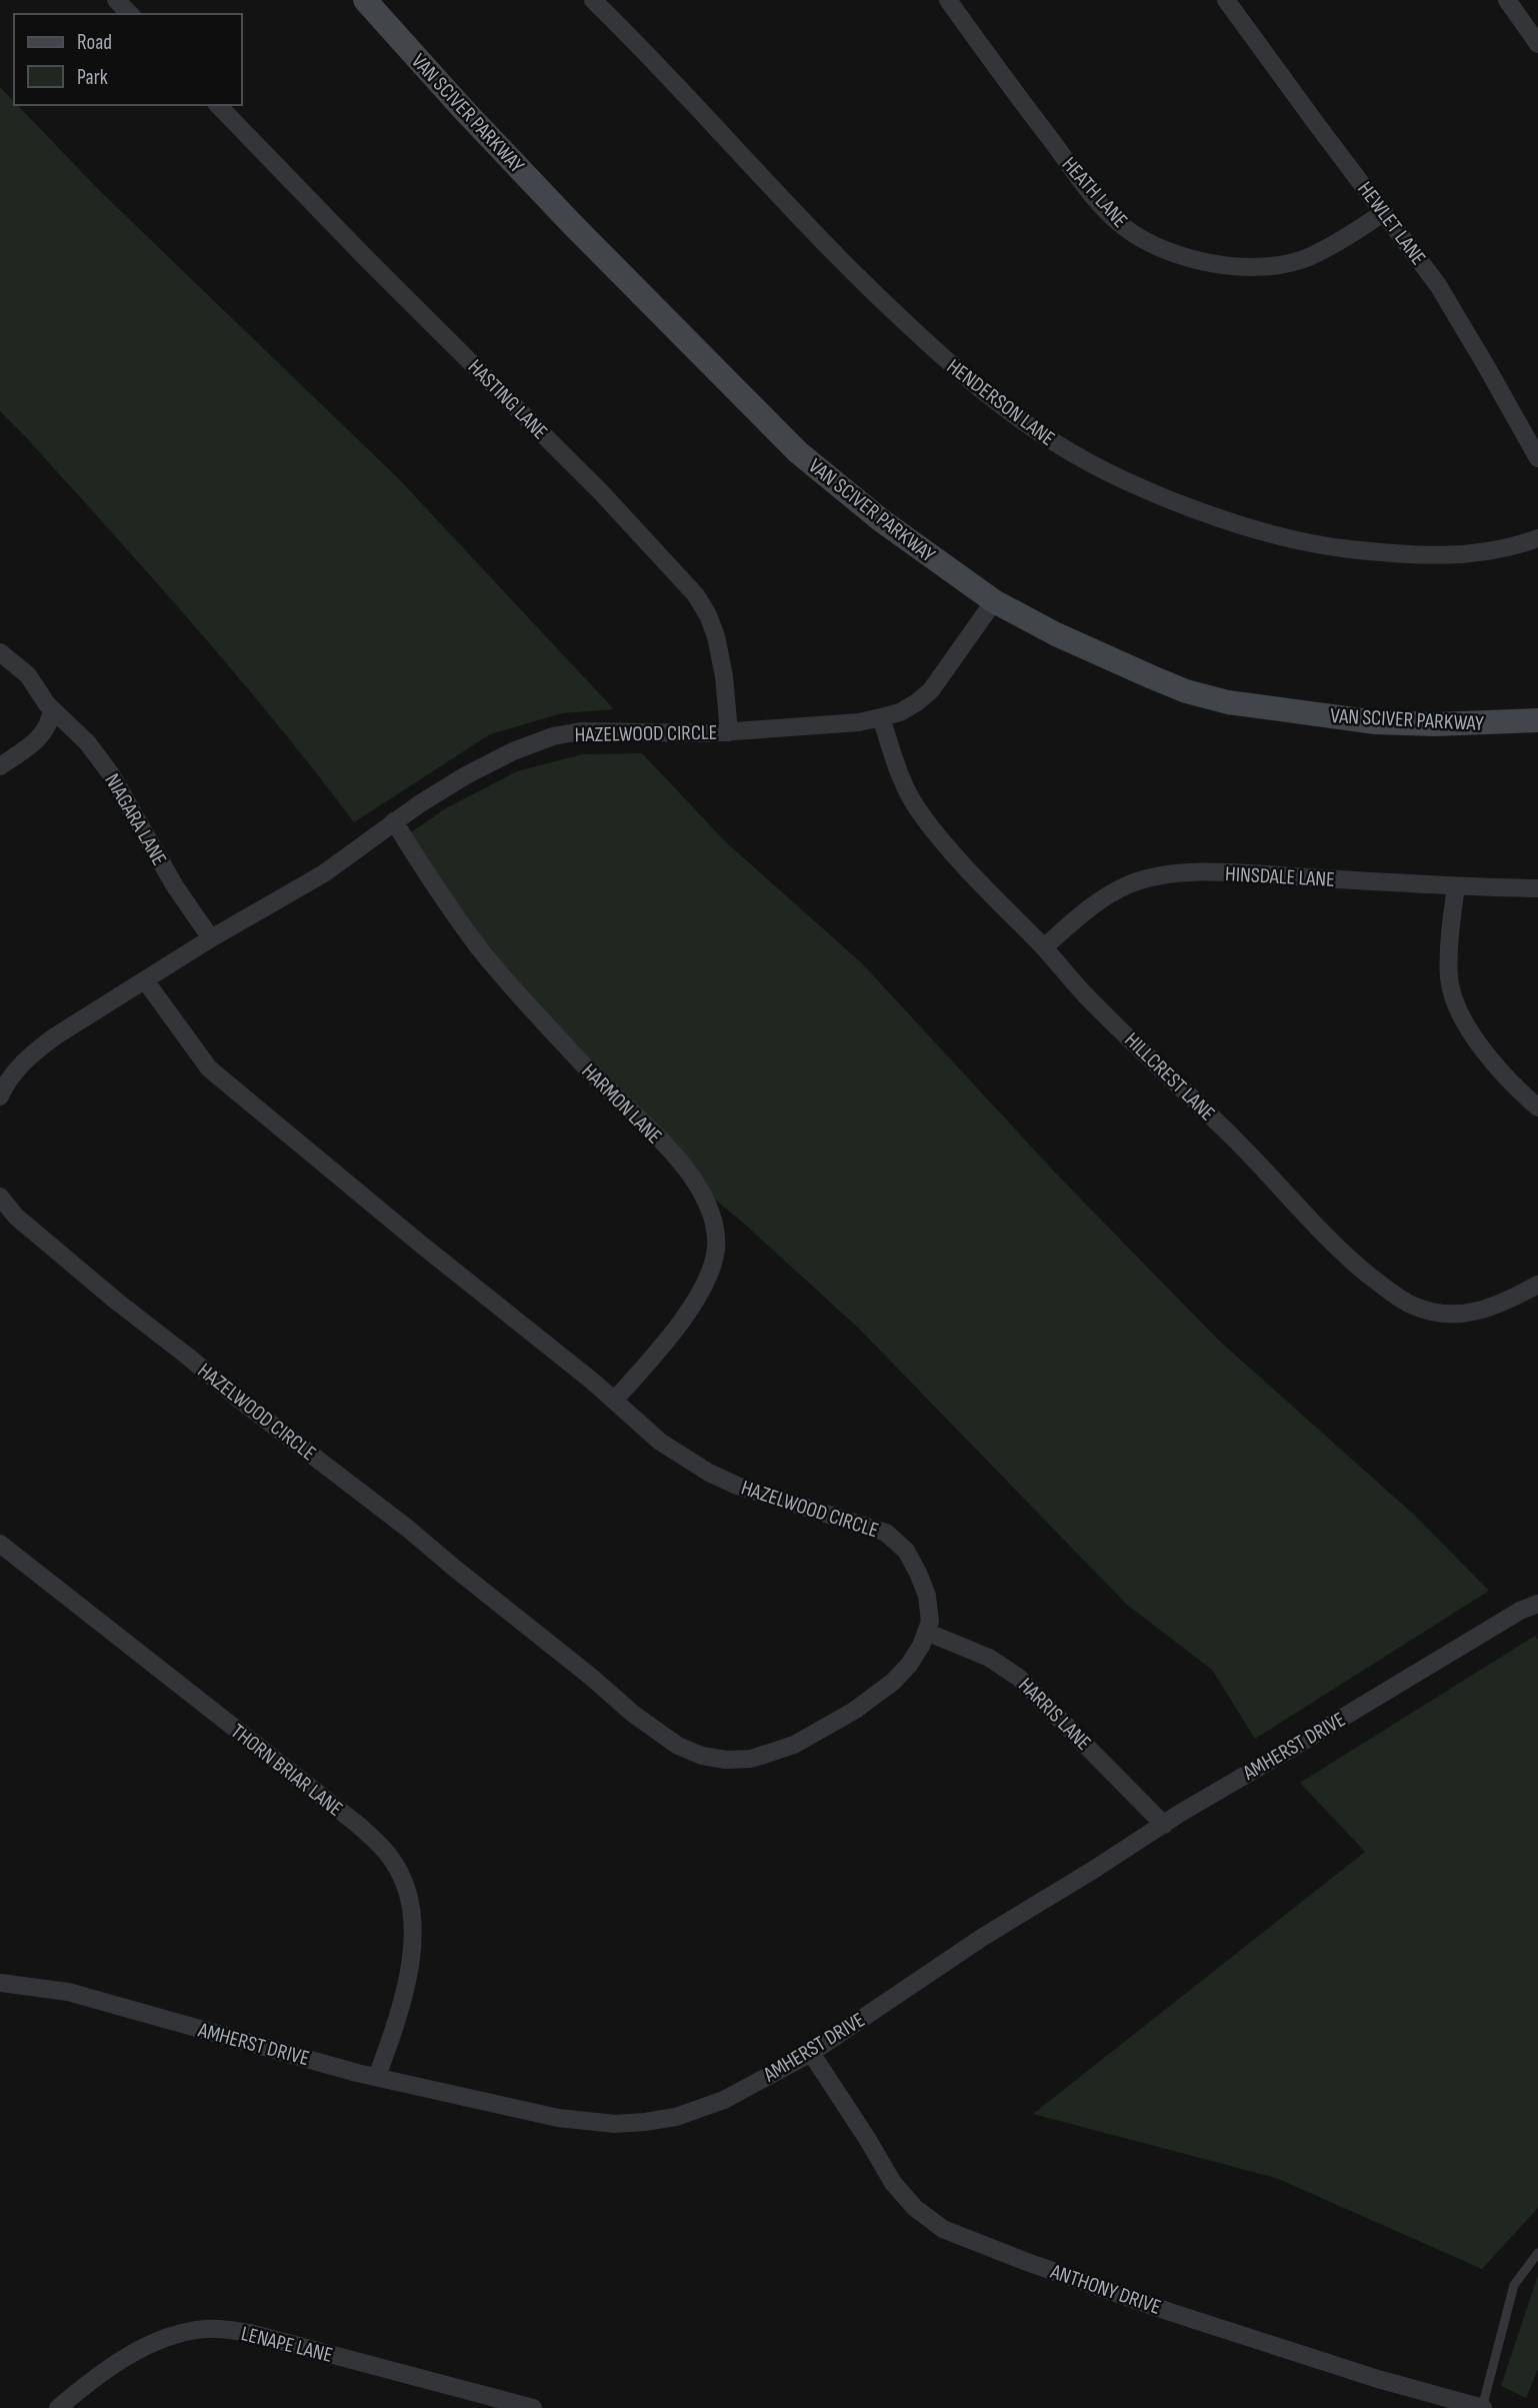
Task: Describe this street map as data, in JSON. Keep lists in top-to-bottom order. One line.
{"streets":{"street":["VAN SCIVER PARKWAY","HEATH LANE","HEWLET LANE","HASTING LANE","HENDERSON LANE","HAZELWOOD CIRCLE","NIAGARA LANE","HINSDALE LANE","HILLCREST LANE","HARMON LANE","HARRIS LANE","AMHERST DRIVE","THORN BRIAR LANE","ANTHONY DRIVE","LENAPE LANE"]},"crossings":[["VAN SCIVER PARKWAY","HAZELWOOD CIRCLE"],["HEATH LANE","HEWLET LANE"],["HASTING LANE","HAZELWOOD CIRCLE"],["HAZELWOOD CIRCLE","NIAGARA LANE"],["HAZELWOOD CIRCLE","HILLCREST LANE"],["HAZELWOOD CIRCLE","HARMON LANE"],["HAZELWOOD CIRCLE","HARRIS LANE"],["HINSDALE LANE","HILLCREST LANE"],["HARRIS LANE","AMHERST DRIVE"],["AMHERST DRIVE","THORN BRIAR LANE"],["AMHERST DRIVE","ANTHONY DRIVE"]],"legend":["Road","Park"]}
